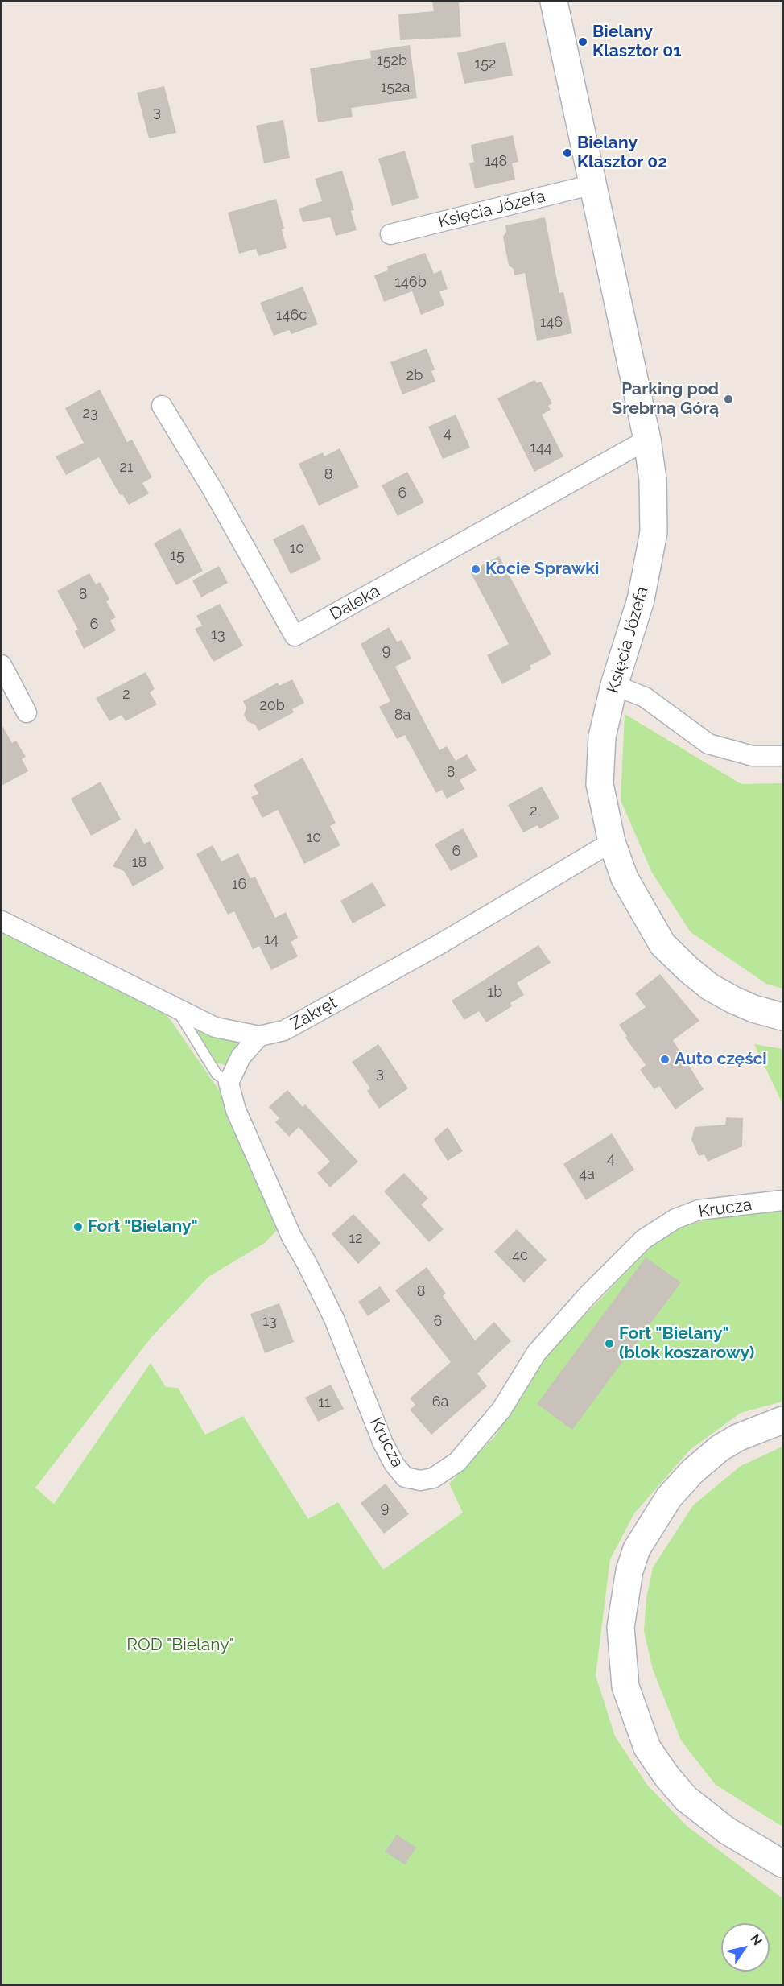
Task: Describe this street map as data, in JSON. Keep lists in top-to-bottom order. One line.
{"streets":{"street":["Księcia Józefa","Daleka","Zakręt","Krucza"]},"crossings":[["Księcia Józefa","Daleka"],["Księcia Józefa","Zakręt"]],"parks":["ROD \"Bielany\""],"places":["Bielany Klasztor 01","Bielany Klasztor 02","Parking pod Srebrną Górą","Kocie Sprawki","Auto części","Fort \"Bielany\"","Fort \"Bielany\" (blok koszarowy)"],"house_numbers":["152b","152","152a","3","148","146b","146c","146","2b","23","4","144","21","8","6","10","15","8","6","13","9","2","20b","8a","8","2","10","6","18","16","14","1b","3","4","4a","12","4c","8","13","6","6a","11","9"],"north":"top right"}
